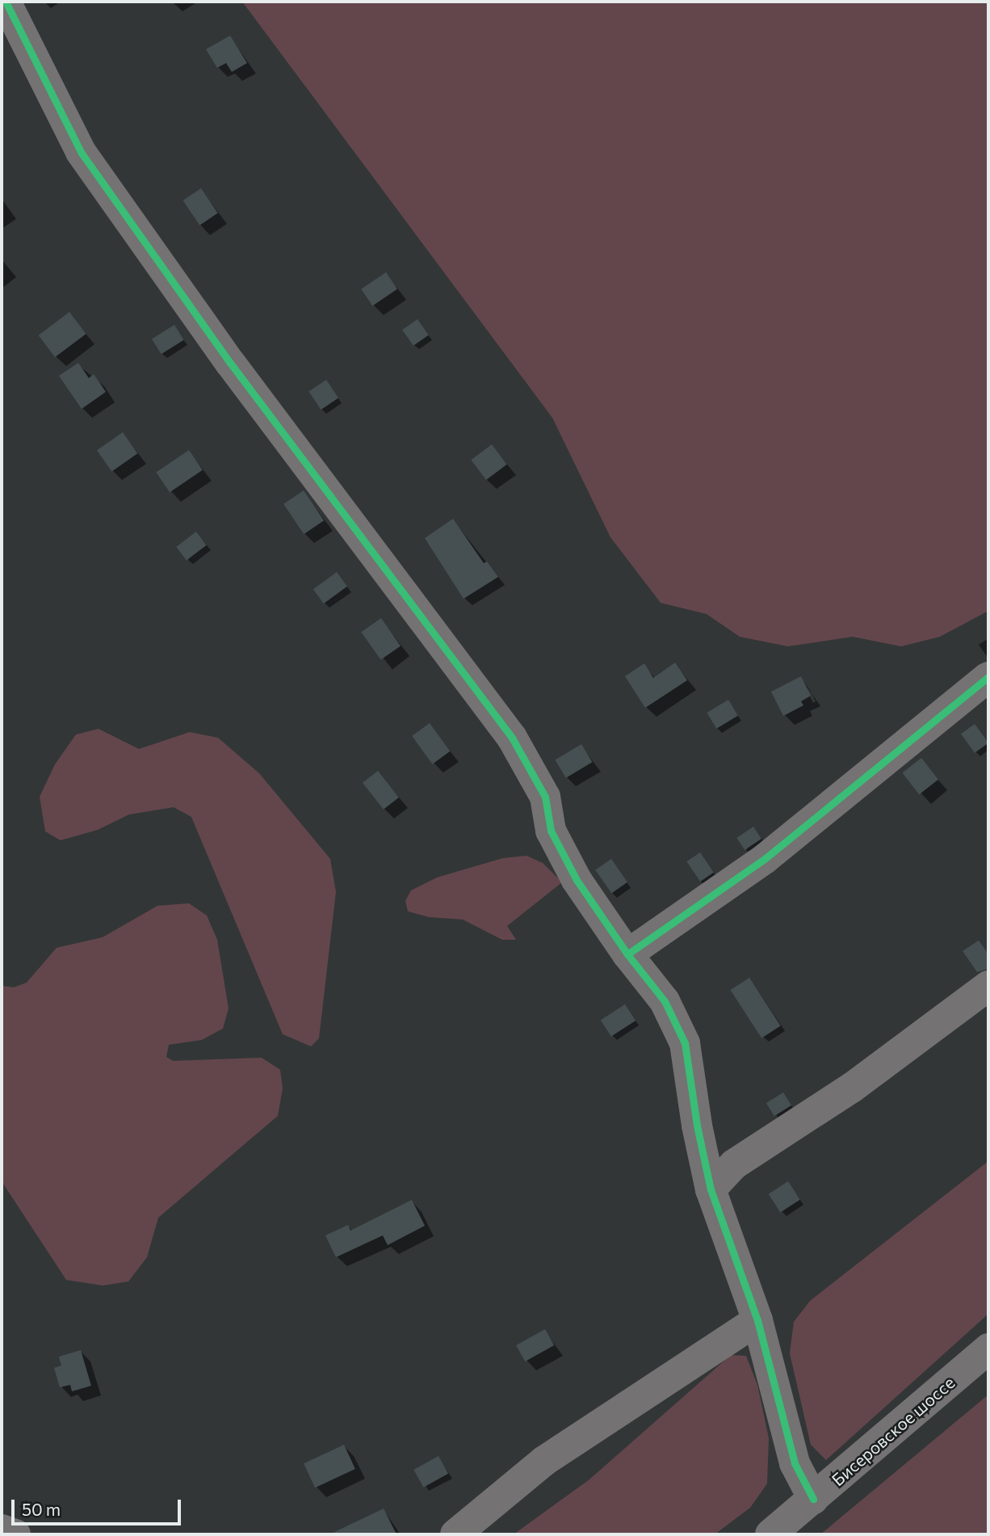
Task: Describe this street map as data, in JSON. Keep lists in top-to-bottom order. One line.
{"streets":{"main road":["Бисеровское шоссе"]},"scale_bar":"50 m"}
